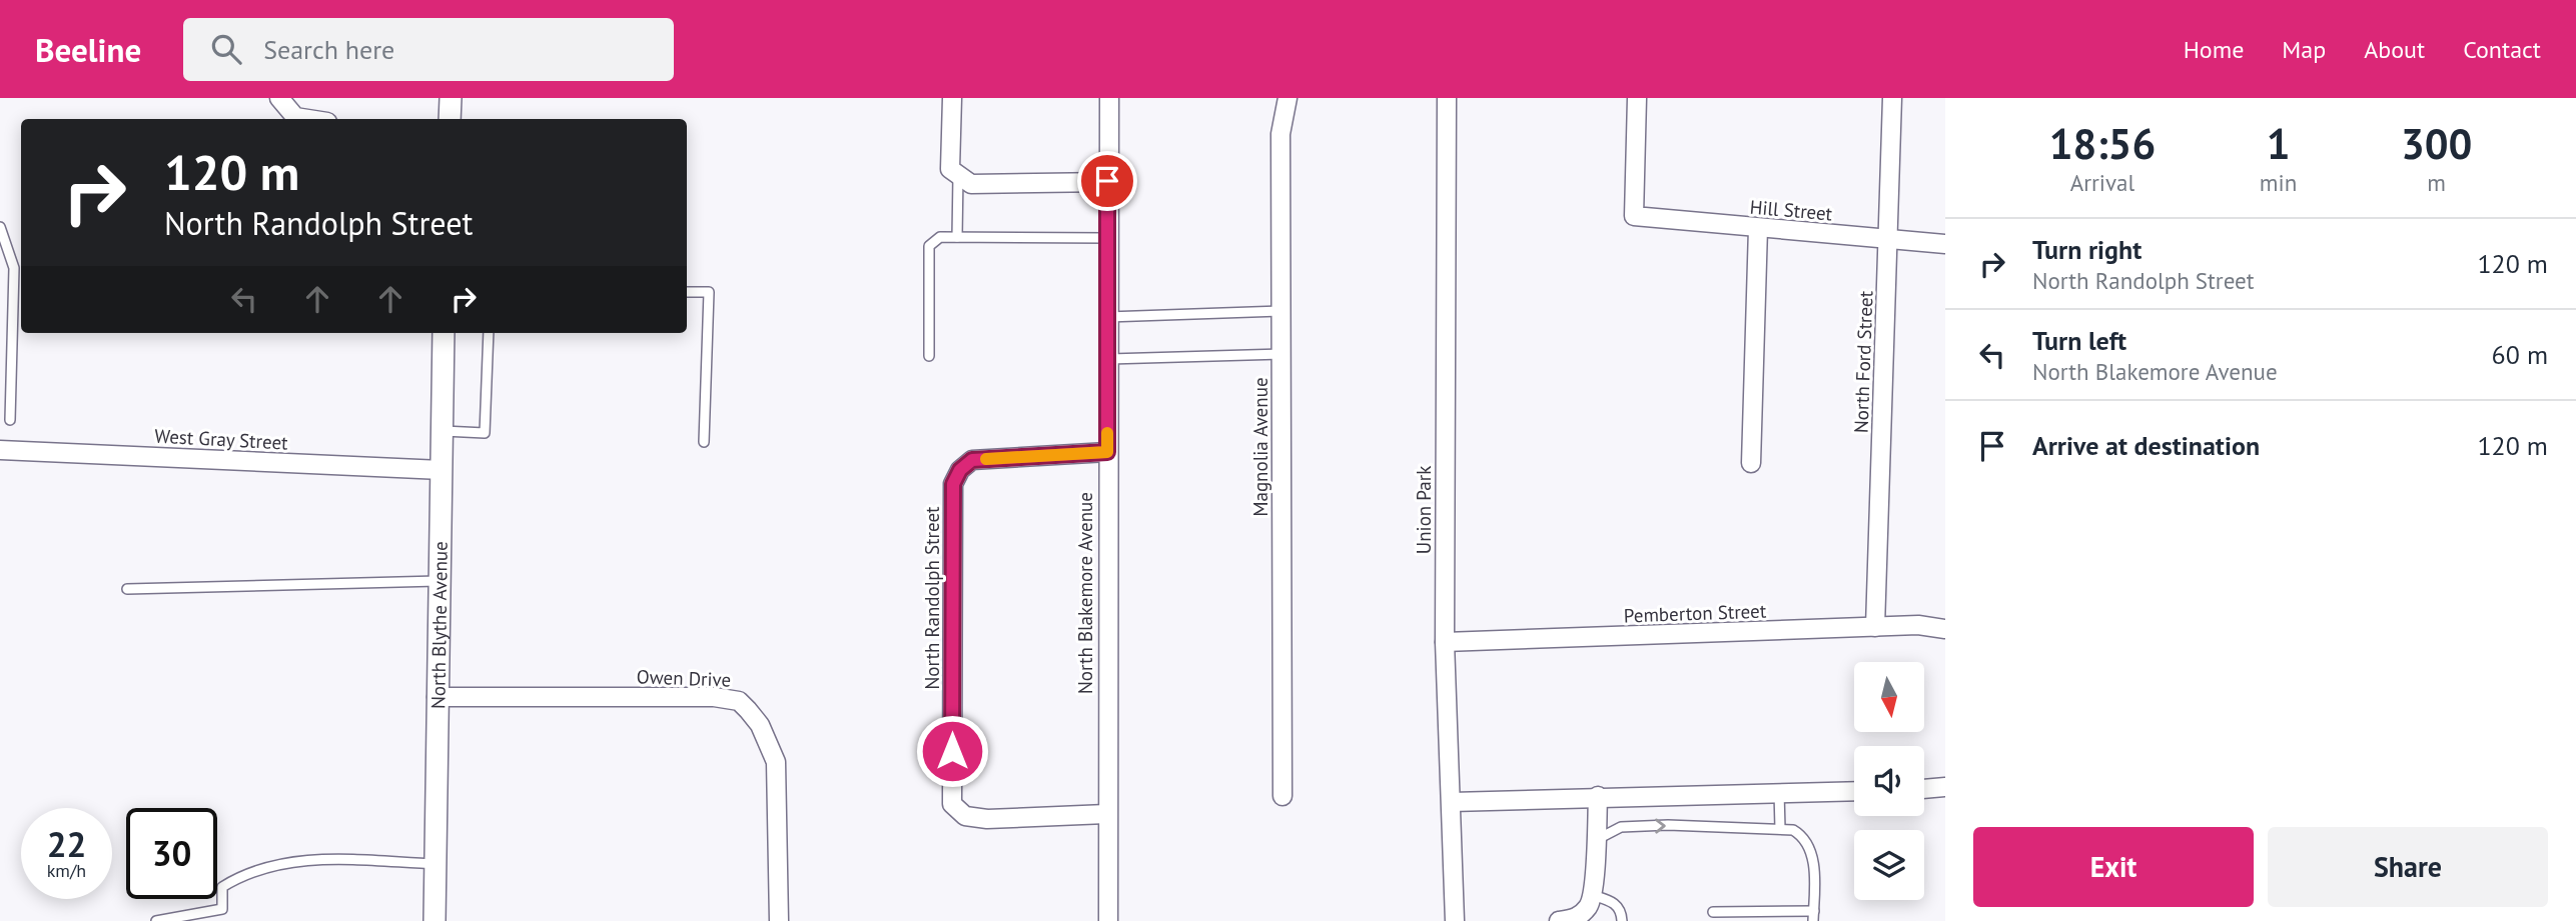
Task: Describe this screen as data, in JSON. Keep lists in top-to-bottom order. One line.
{"streets":{"street":["Hill Street","North Ford Street","West Gray Street","Magnolia Avenue","Union Park","North Blakemore Avenue","North Randolph Street","Pemberton Street","North Blythe Avenue","Owen Drive"]},"crossings":[["Hill Street","North Ford Street"],["North Ford Street","Pemberton Street"],["West Gray Street","North Blythe Avenue"],["Union Park","Pemberton Street"],["North Blakemore Avenue","North Randolph Street"],["North Blythe Avenue","Owen Drive"]],"north":"bottom","page":{"header":"Beeline","search":"Search here","nav":["Home","Map","About","Contact"],"eta":["18:56","Arrival","1","min","300","m"],"turn":["120 m","North Randolph Street"],"list":[{"name":"Turn right","note":"North Randolph Street","value":"120 m"},{"name":"Turn left","note":"North Blakemore Avenue","value":"60 m"},{"name":"Arrive at destination","value":"120 m"}],"speed":"22 km/h","limit":"30","buttons":["Exit","Share"]}}
